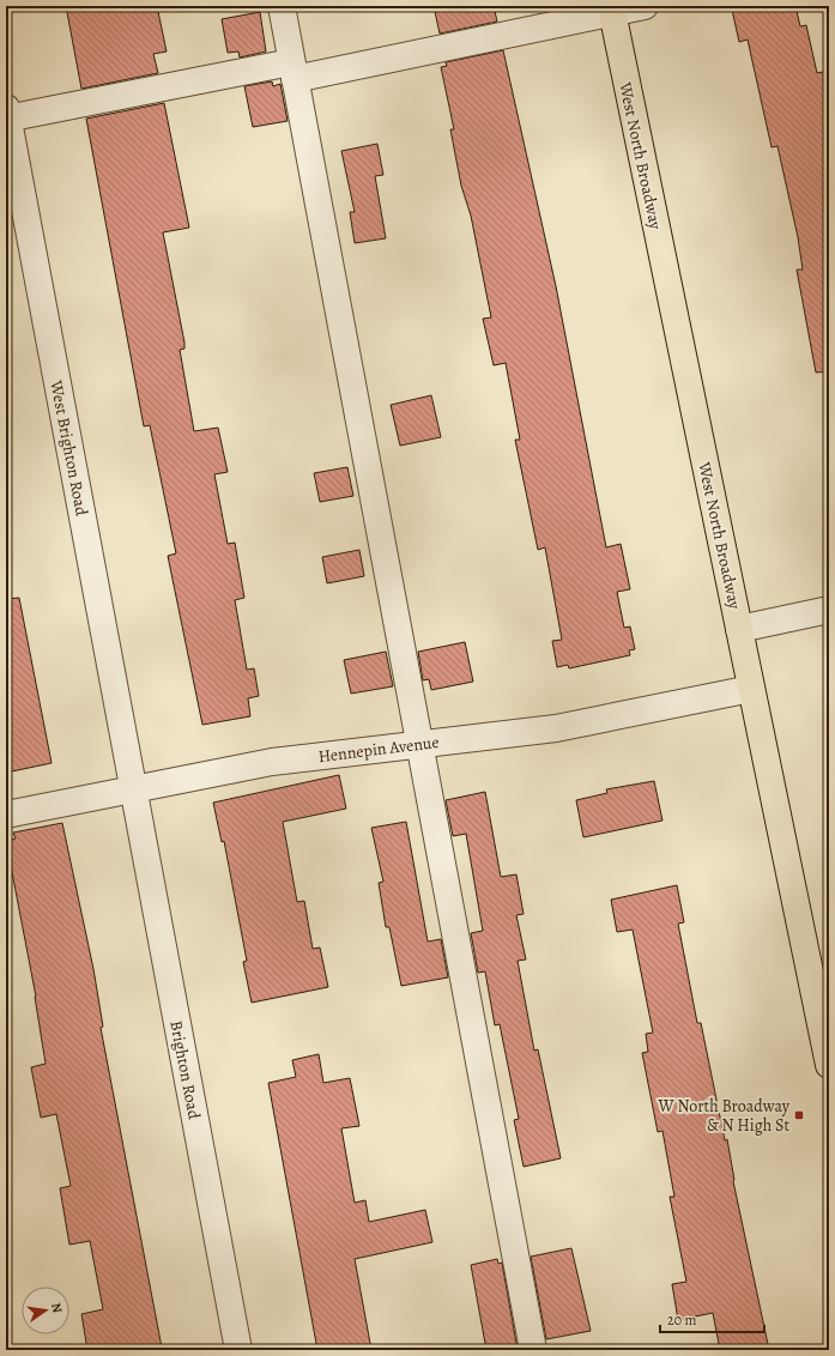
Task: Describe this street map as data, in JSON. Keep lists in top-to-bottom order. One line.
{"streets":{"main road":["West North Broadway"],"street":["West Brighton Road","Hennepin Avenue","Brighton Road"]},"crossings":[["West North Broadway","Hennepin Avenue"],["West Brighton Road","Hennepin Avenue"],["West Brighton Road","Brighton Road"],["Hennepin Avenue","Brighton Road"]],"places":{"transit":["W North Broadway & N High St"]},"scale_bar":"20 m","north":"right"}
